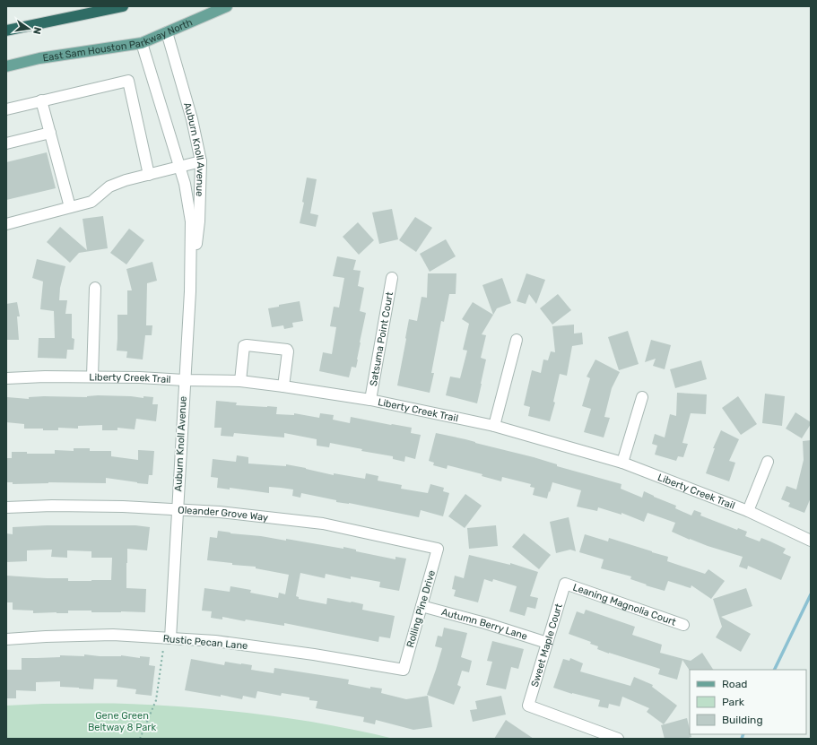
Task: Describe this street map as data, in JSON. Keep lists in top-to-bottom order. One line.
{"streets":{"main road":["East Sam Houston Parkway North"],"street":["Auburn Knoll Avenue","Satsuma Point Court","Liberty Creek Trail","Oleander Grove Way","Leaning Magnolia Court","Rolling Pine Drive","Autumn Berry Lane","Rustic Pecan Lane","Sweet Maple Court"]},"crossings":[["East Sam Houston Parkway North","Auburn Knoll Avenue"],["Auburn Knoll Avenue","Liberty Creek Trail"],["Auburn Knoll Avenue","Oleander Grove Way"],["Auburn Knoll Avenue","Rustic Pecan Lane"],["Satsuma Point Court","Liberty Creek Trail"],["Oleander Grove Way","Rolling Pine Drive"],["Leaning Magnolia Court","Sweet Maple Court"],["Rolling Pine Drive","Autumn Berry Lane"],["Rolling Pine Drive","Rustic Pecan Lane"],["Autumn Berry Lane","Sweet Maple Court"]],"parks":["Gene Green Beltway 8 Park"],"legend":["Road","Park","Building"],"north":"right"}
